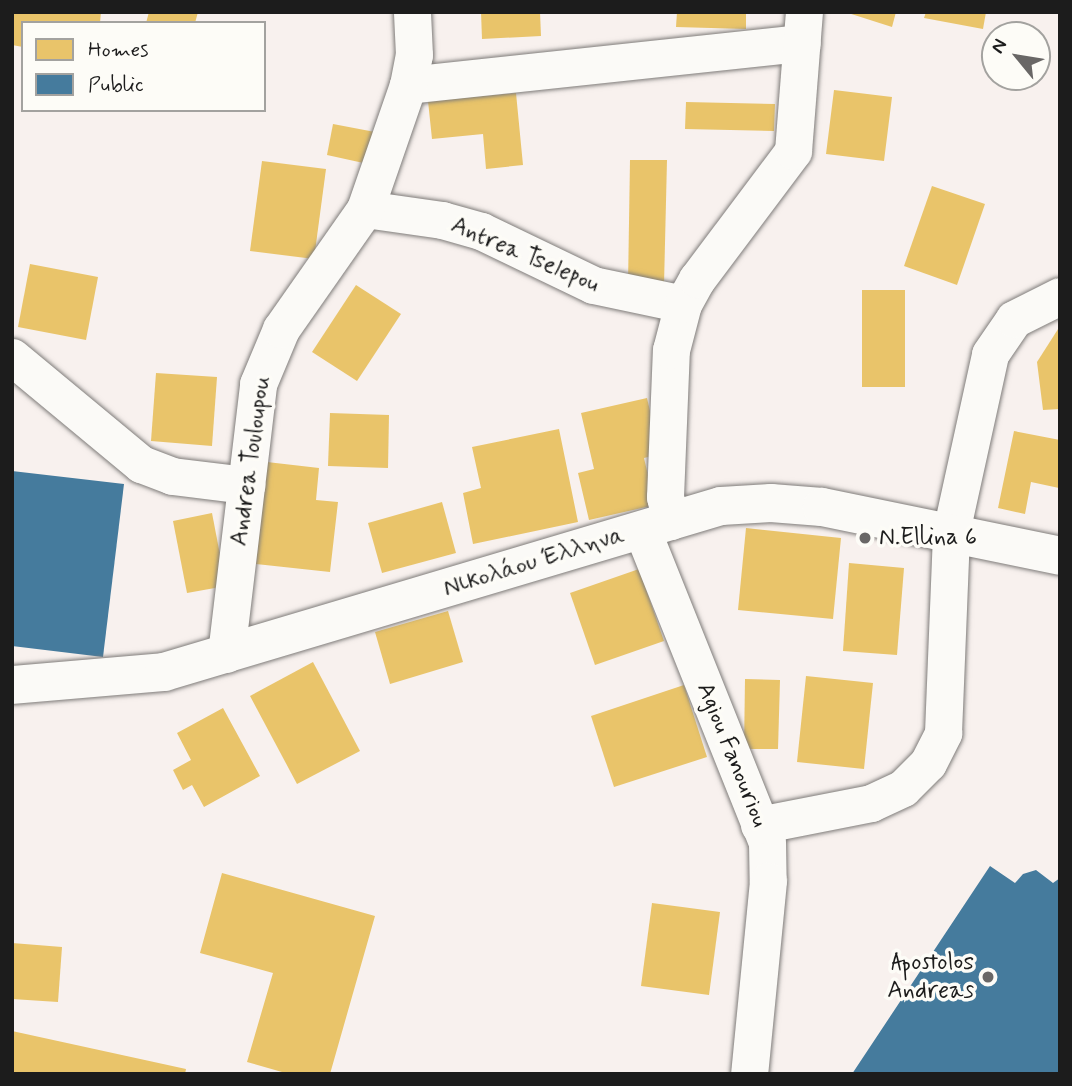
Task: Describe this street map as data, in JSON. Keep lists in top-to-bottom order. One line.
{"streets":{"street":["Antrea Tselepou","Andrea Touloupou","Νικολάου Έλληνα","Agiou Fanouriou"]},"crossings":[["Antrea Tselepou","Andrea Touloupou"],["Antrea Tselepou","Agiou Fanouriou"],["Andrea Touloupou","Νικολάου Έλληνα"],["Νικολάου Έλληνα","Agiou Fanouriou"]],"places":["N.Ellina 6","Apostolos Andreas"],"legend":["Homes","Public"],"north":"top left"}
